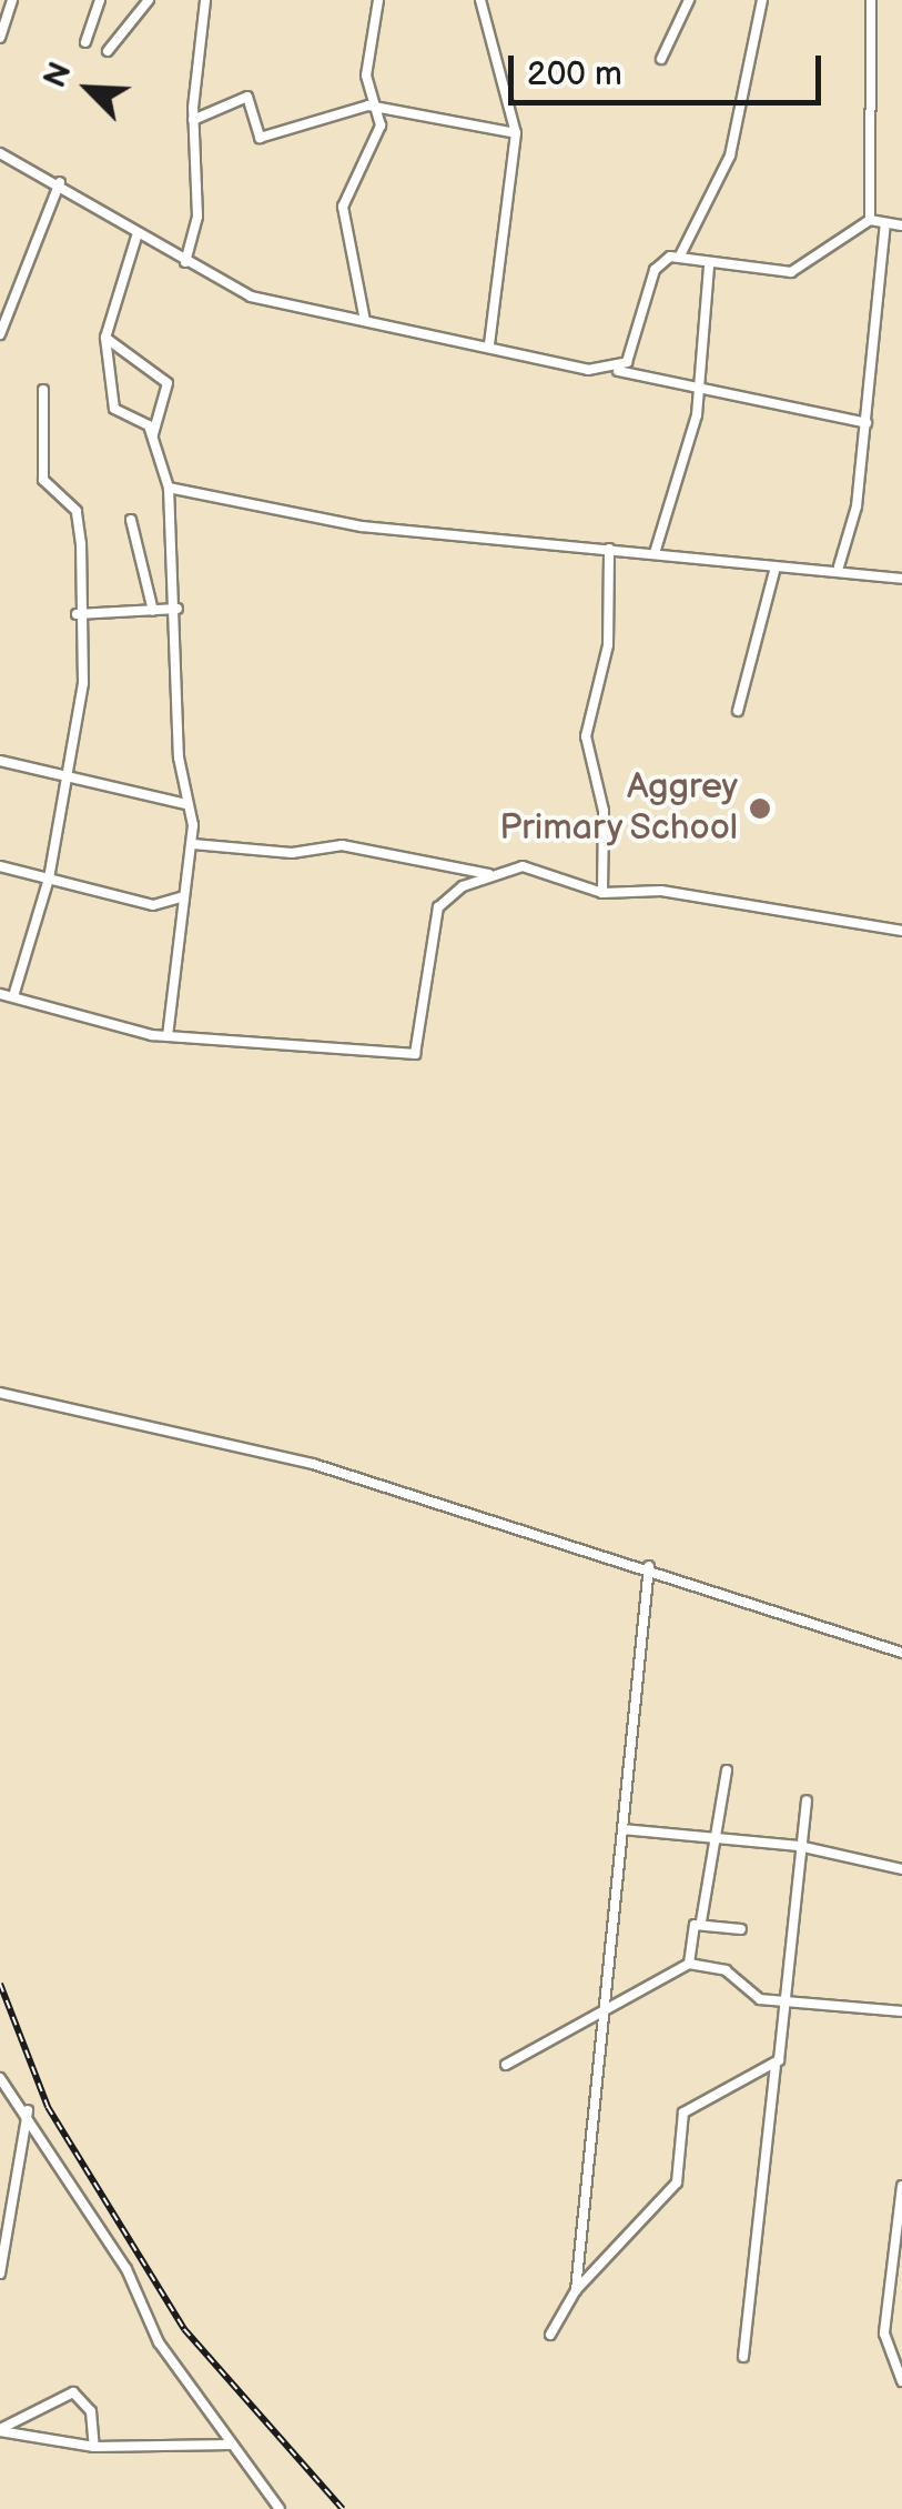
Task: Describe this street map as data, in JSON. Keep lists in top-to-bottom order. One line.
{"places":["Aggrey Primary School"],"scale_bar":"200 m","north":"top left"}
